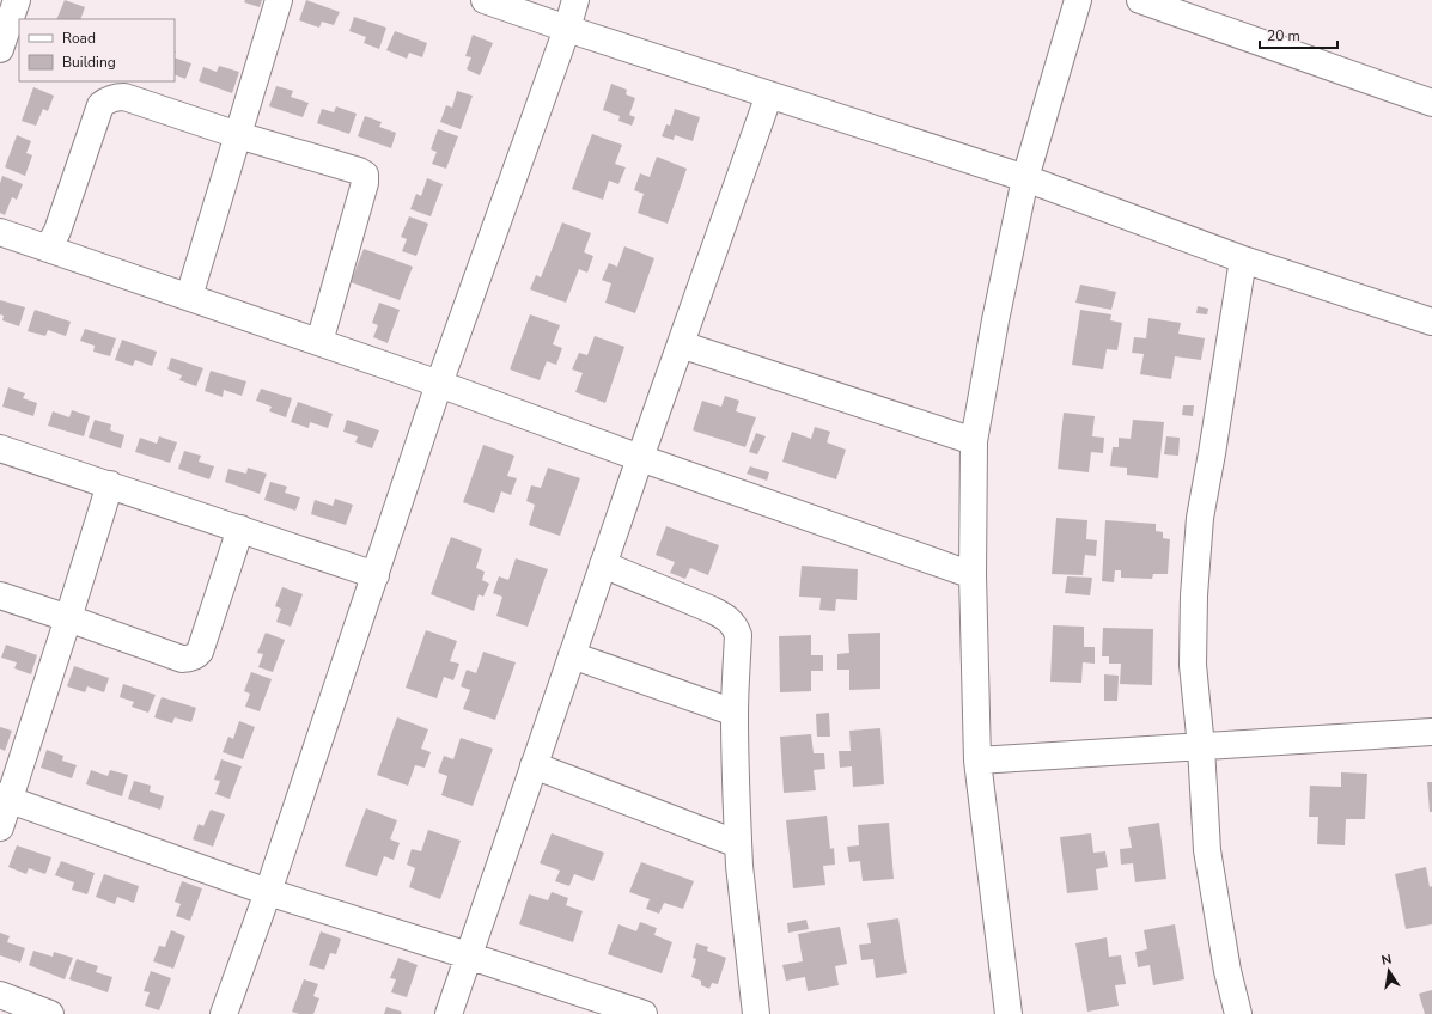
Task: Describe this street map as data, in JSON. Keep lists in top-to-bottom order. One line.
{"legend":["Road","Building"],"scale_bar":"20 m","north":"top"}
